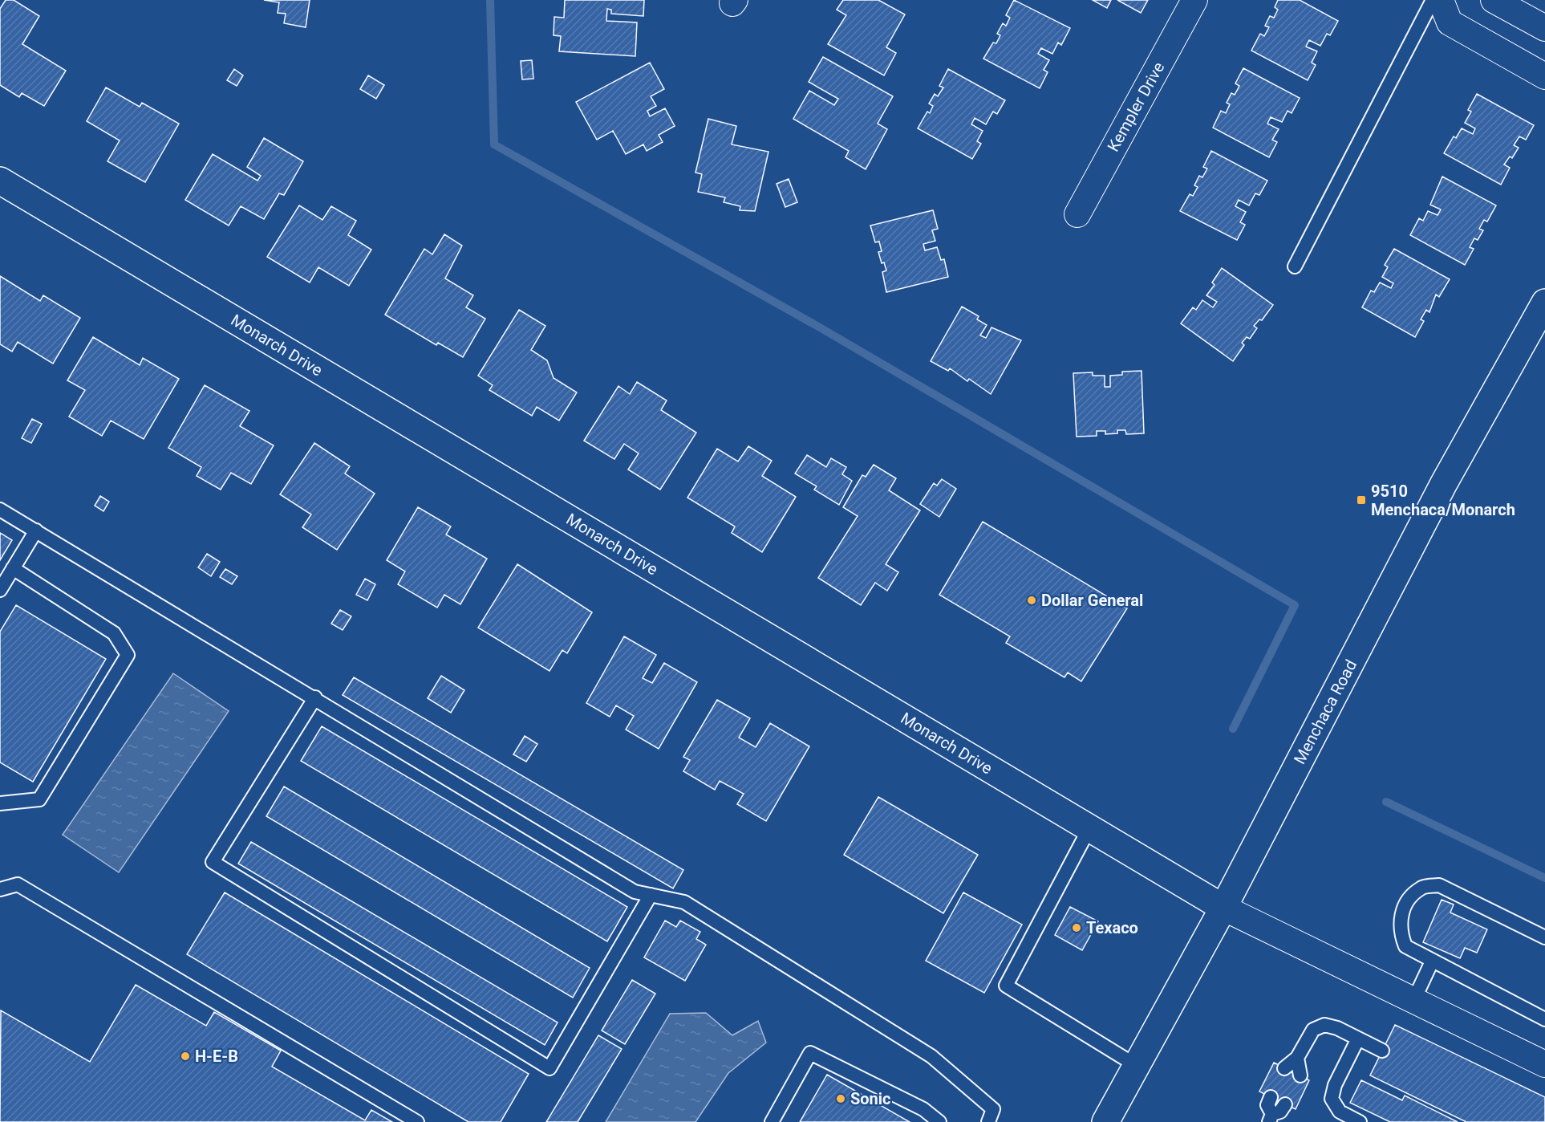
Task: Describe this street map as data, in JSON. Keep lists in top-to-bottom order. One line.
{"streets":{"street":["Kempler Drive","Monarch Drive","Menchaca Road"]},"crossings":[["Monarch Drive","Menchaca Road"]],"places":{"transit":["9510 Menchaca/Monarch"],"other":["Dollar General","Texaco","H-E-B","Sonic"]}}
